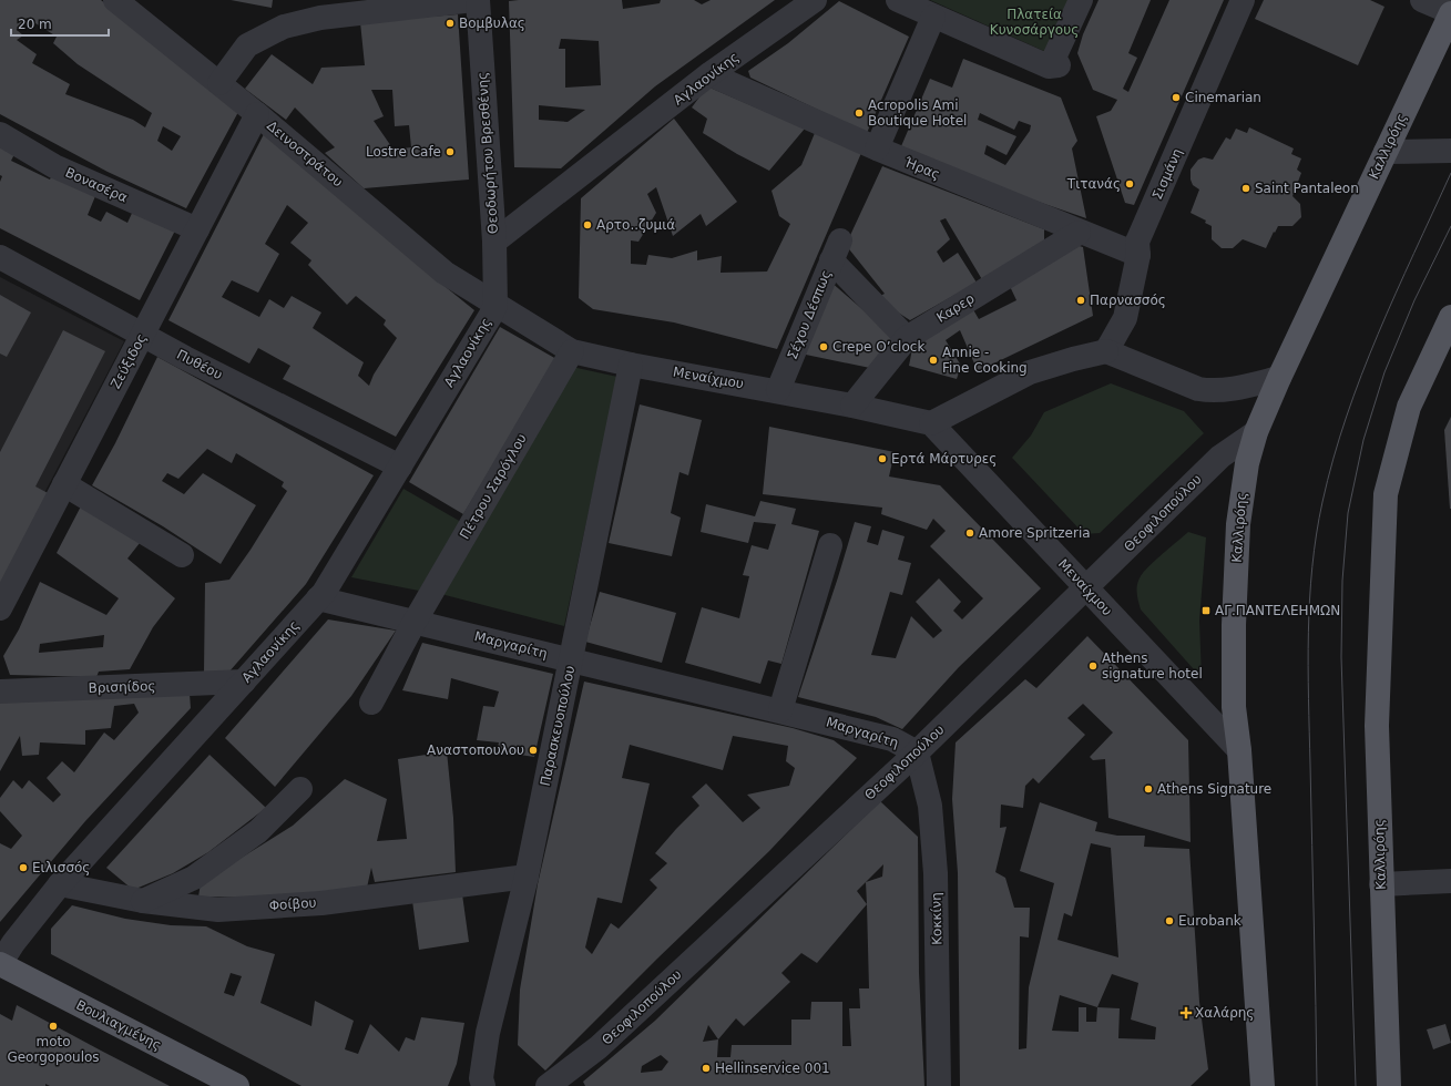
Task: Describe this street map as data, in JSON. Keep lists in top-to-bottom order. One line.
{"streets":{"main road":["Καλλιρόης","Βουλιαγμένης"],"street":["Αγλαονίκης","Θεοδωρήτου Βρεσθένης","Δεινοστράτου","Ήρας","Σισμάνη","Βονασέρα","Καρερ","Σέχου Δέσπως","Ζεύξιδος","Πυθέου","Μεναίχμου","Πέτρου Σαρόγλου","Θεοφιλοπούλου","Μαργαρίτη","Βρισηίδος","Παρασκευοπούλου","Φοίβου","Κοκκίνη"]},"crossings":[["Αγλαονίκης","Θεοδωρήτου Βρεσθένης"],["Αγλαονίκης","Δεινοστράτου"],["Αγλαονίκης","Ήρας"],["Αγλαονίκης","Πυθέου"],["Αγλαονίκης","Μεναίχμου"],["Αγλαονίκης","Μαργαρίτη"],["Αγλαονίκης","Βρισηίδος"],["Αγλαονίκης","Φοίβου"],["Αγλαονίκης","Βουλιαγμένης"],["Καλλιρόης","Μεναίχμου"],["Καλλιρόης","Θεοφιλοπούλου"],["Θεοδωρήτου Βρεσθένης","Δεινοστράτου"],["Θεοδωρήτου Βρεσθένης","Μεναίχμου"],["Δεινοστράτου","Ζεύξιδος"],["Δεινοστράτου","Μεναίχμου"],["Ήρας","Σισμάνη"],["Ήρας","Καρερ"],["Βονασέρα","Ζεύξιδος"],["Καρερ","Σέχου Δέσπως"],["Καρερ","Μεναίχμου"],["Σέχου Δέσπως","Μεναίχμου"],["Ζεύξιδος","Πυθέου"],["Μεναίχμου","Πέτρου Σαρόγλου"],["Μεναίχμου","Θεοφιλοπούλου"],["Μεναίχμου","Παρασκευοπούλου"],["Πέτρου Σαρόγλου","Μαργαρίτη"],["Θεοφιλοπούλου","Μαργαρίτη"],["Θεοφιλοπούλου","Κοκκίνη"],["Μαργαρίτη","Παρασκευοπούλου"],["Μαργαρίτη","Κοκκίνη"],["Παρασκευοπούλου","Φοίβου"]],"parks":["Πλατεία Κυνοσάργους"],"places":{"other":["Βομβυλας","Cinemarian","Acropolis Ami Boutique Hotel","Lostre Cafe","Τιτανάς","Saint Pantaleon","Αρτο..ζυμιά","Παρνασσός","Crepe O’clock","Annie - Fine Cooking","Ερτά Μάρτυρες","Amore Spritzeria","Athens signature hotel","Αναστοπουλου","Athens Signature","Ειλισσός","Eurobank","moto Georgopoulos","Hellinservice 001"],"transit":["ΑΓ.ΠΑΝΤΕΛΕΗΜΩΝ"],"health":["Χαλάρης"]},"scale_bar":"20 m"}
